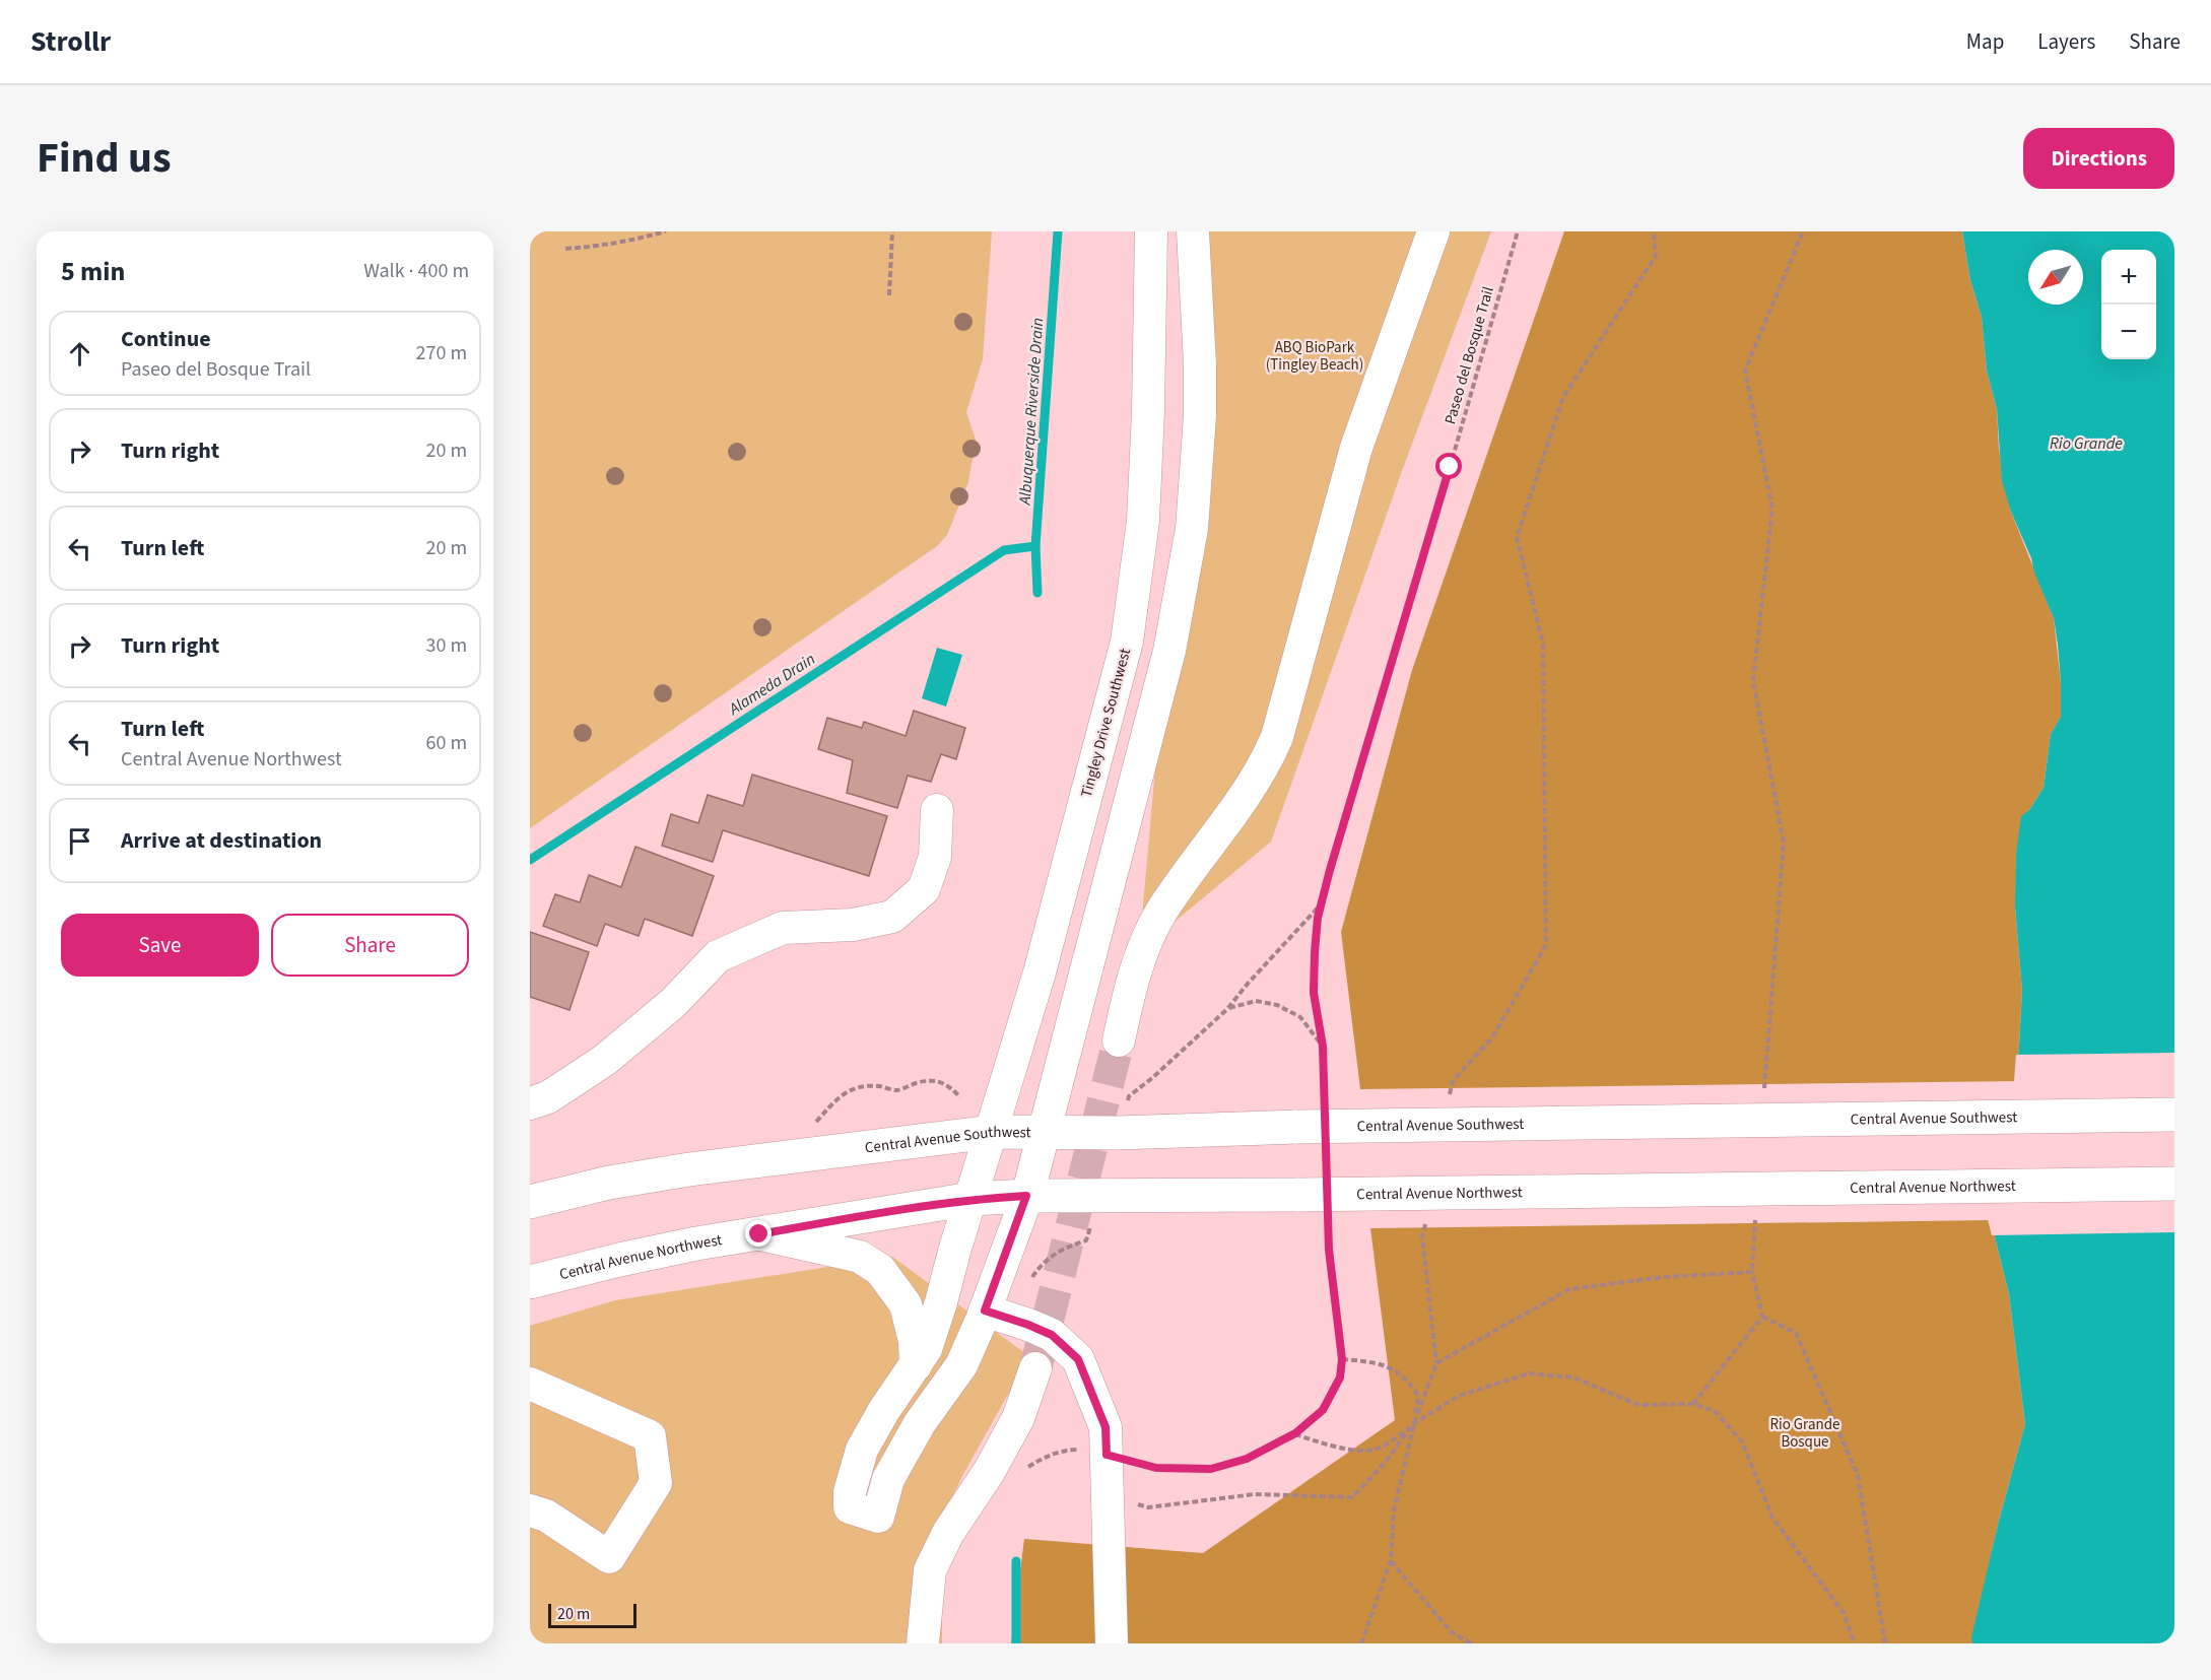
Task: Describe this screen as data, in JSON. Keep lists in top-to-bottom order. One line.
{"streets":{"main road":["Central Avenue Southwest","Central Avenue Northwest"],"street":["Tingley Drive Southwest"],"path":["Paseo del Bosque Trail"]},"crossings":[["Tingley Drive Southwest","Central Avenue Southwest"],["Tingley Drive Southwest","Central Avenue Northwest"]],"water":["Albuquerque Riverside Drain","Rio Grande","Alameda Drain"],"parks":["ABQ BioPark (Tingley Beach)","Rio Grande Bosque"],"scale_bar":"20 m","north":"bottom left","page":{"header":"Strollr","nav":["Map","Layers","Share"],"title":"Find us","buttons":["Directions",["Save","Share"]],"heading":["5 min","Walk · 400 m"],"map_buttons":["+","−"],"list":[["Continue","Paseo del Bosque Trail","270 m"],["Turn right","20 m"],["Turn left","20 m"],["Turn right","30 m"],["Turn left","Central Avenue Northwest","60 m"],"Arrive at destination"],"scale":"20 m"}}
